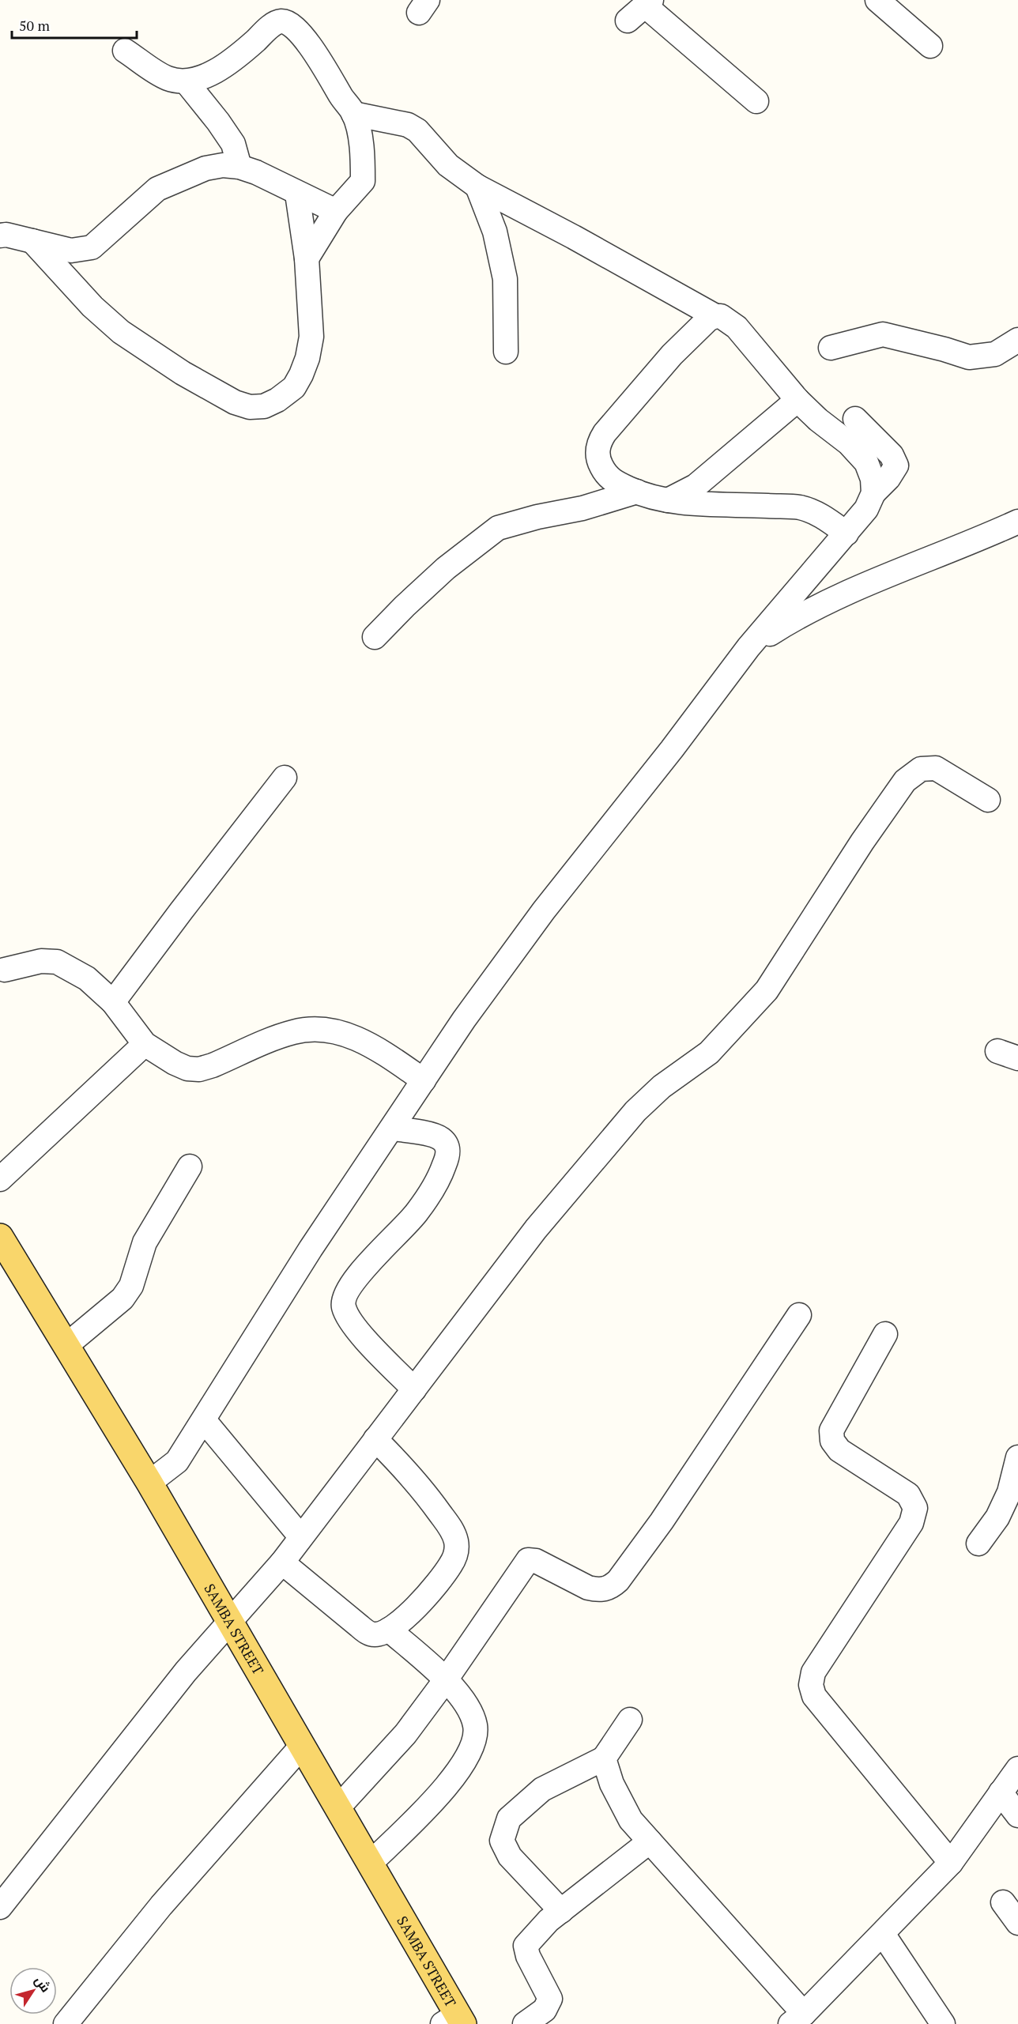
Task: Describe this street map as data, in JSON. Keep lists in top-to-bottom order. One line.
{"streets":{"main road":["SAMBA STREET"]},"scale_bar":"50 m","north":"top right"}
